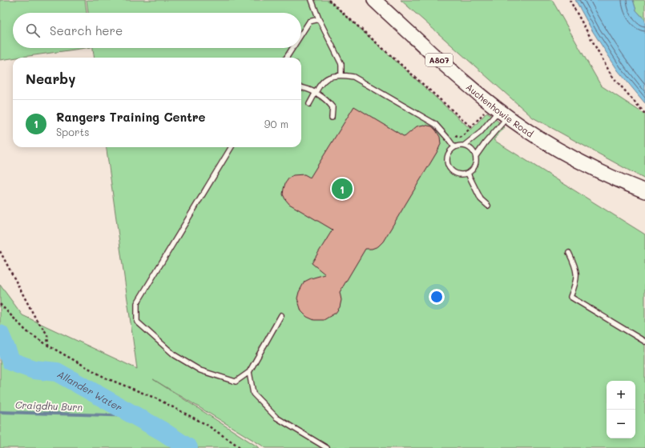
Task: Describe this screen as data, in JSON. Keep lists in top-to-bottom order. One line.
{"streets":{"main road":["A807","Auchenhowie Road"]},"water":["Allander Water","Craigdhu Burn"],"page":{"search":"Search here","heading":"Nearby","list":[{"mark":"1","name":"Rangers Training Centre","note":"Sports","value":"90 m"}],"pins":"1","map_buttons":["+","−"]}}
